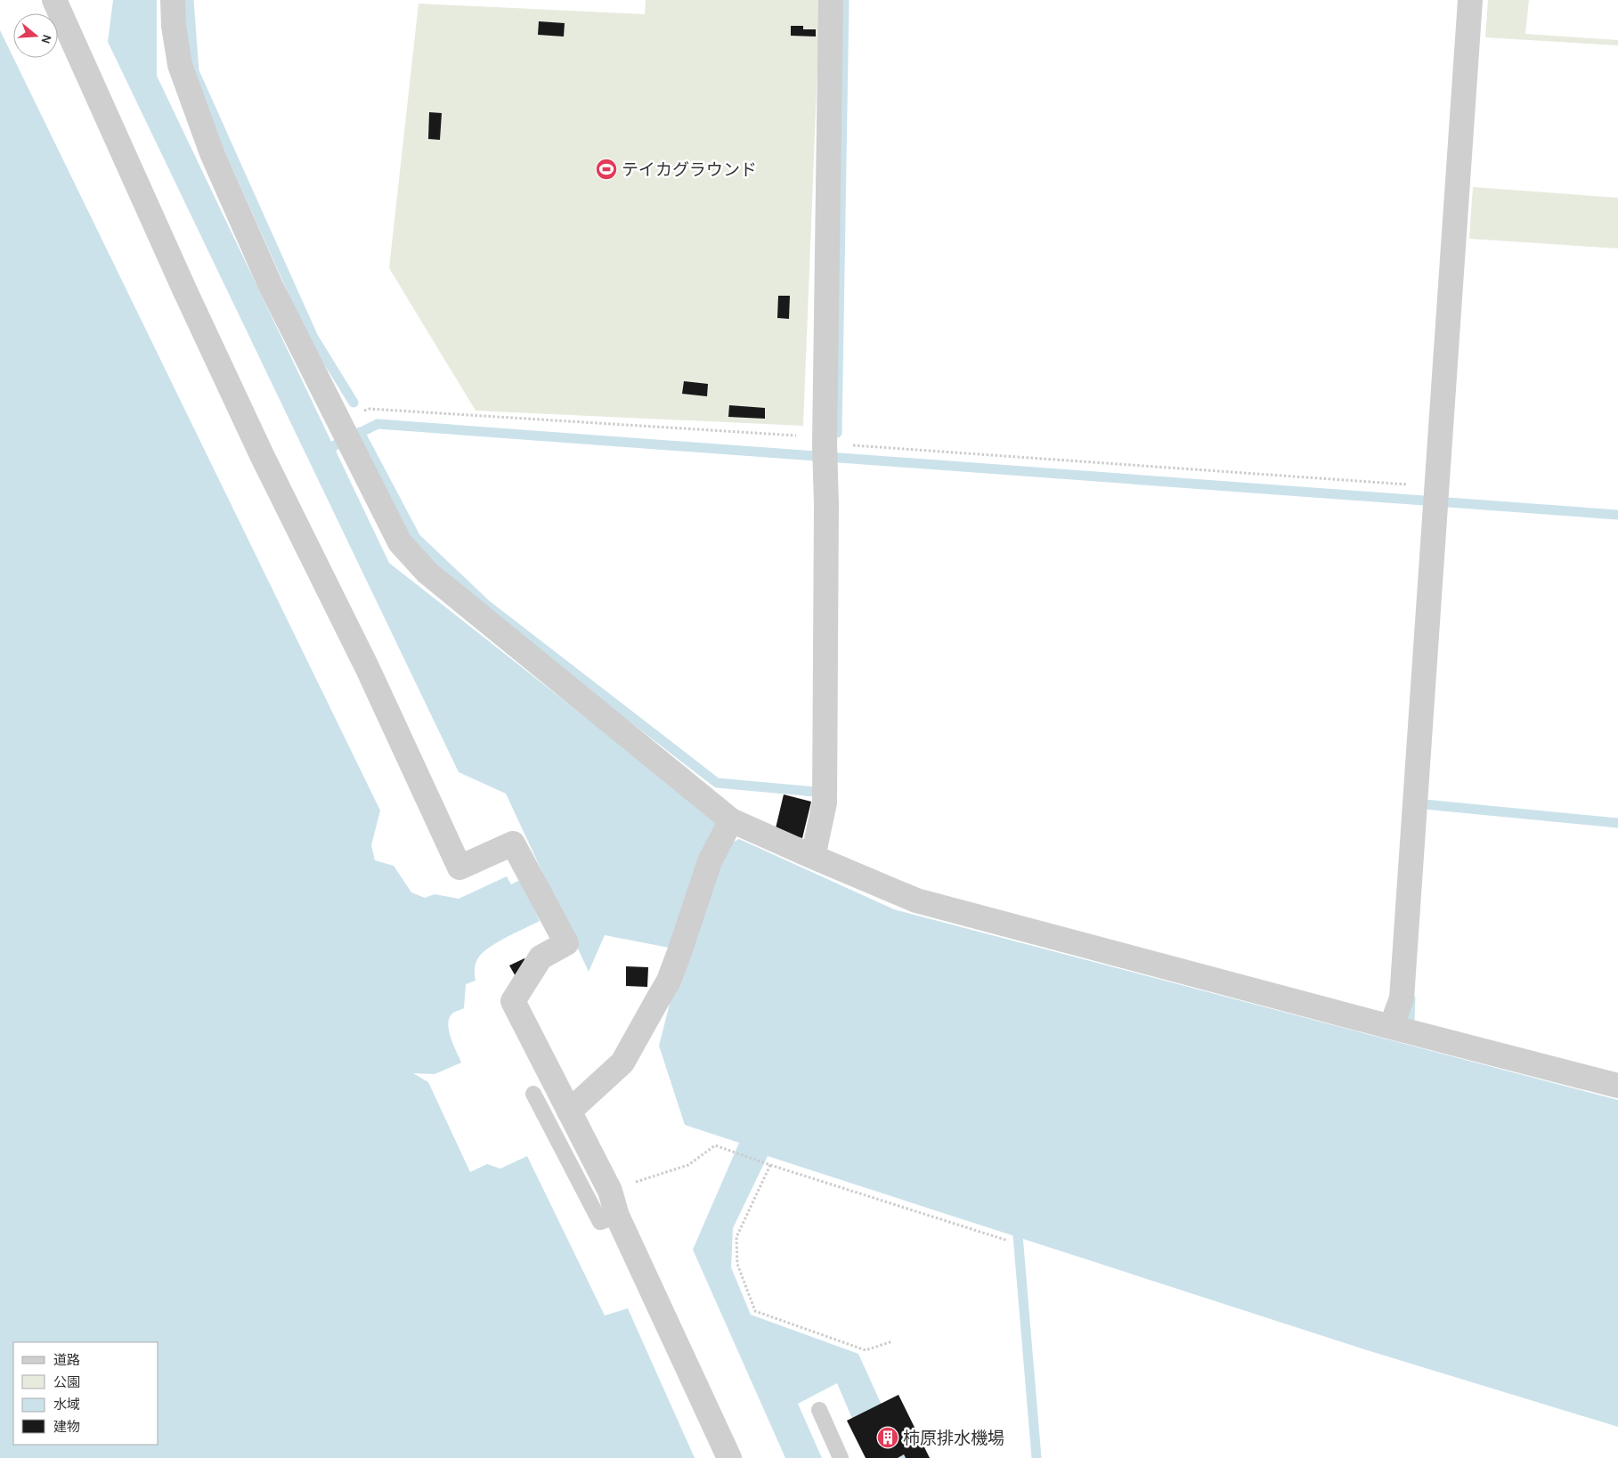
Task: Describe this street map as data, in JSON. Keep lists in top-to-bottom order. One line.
{"places":{"sports":["テイカグラウンド"],"building":["柿原排水機場"]},"legend":["道路","公園","水域","建物"],"north":"right"}
